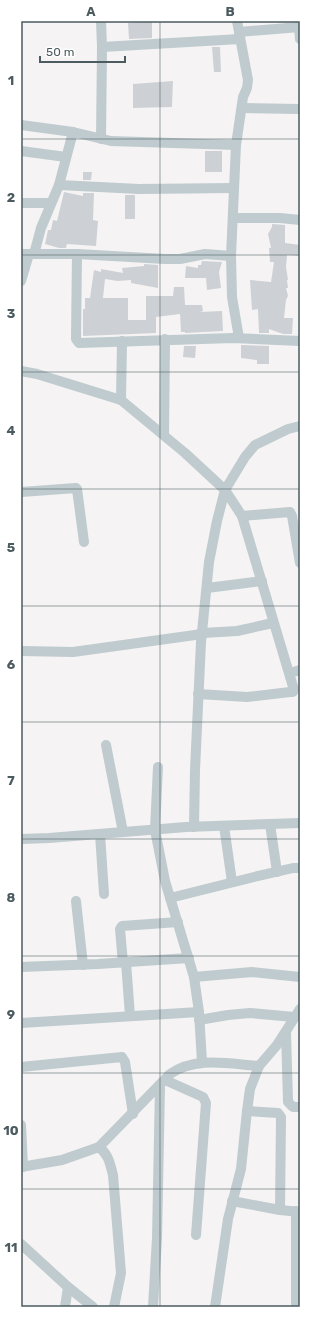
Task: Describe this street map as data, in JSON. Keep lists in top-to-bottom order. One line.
{"scale_bar":"50 m","grid":{"columns":["A","B"],"rows":["1","2","3","4","5","6","7","8","9","10","11"]}}
